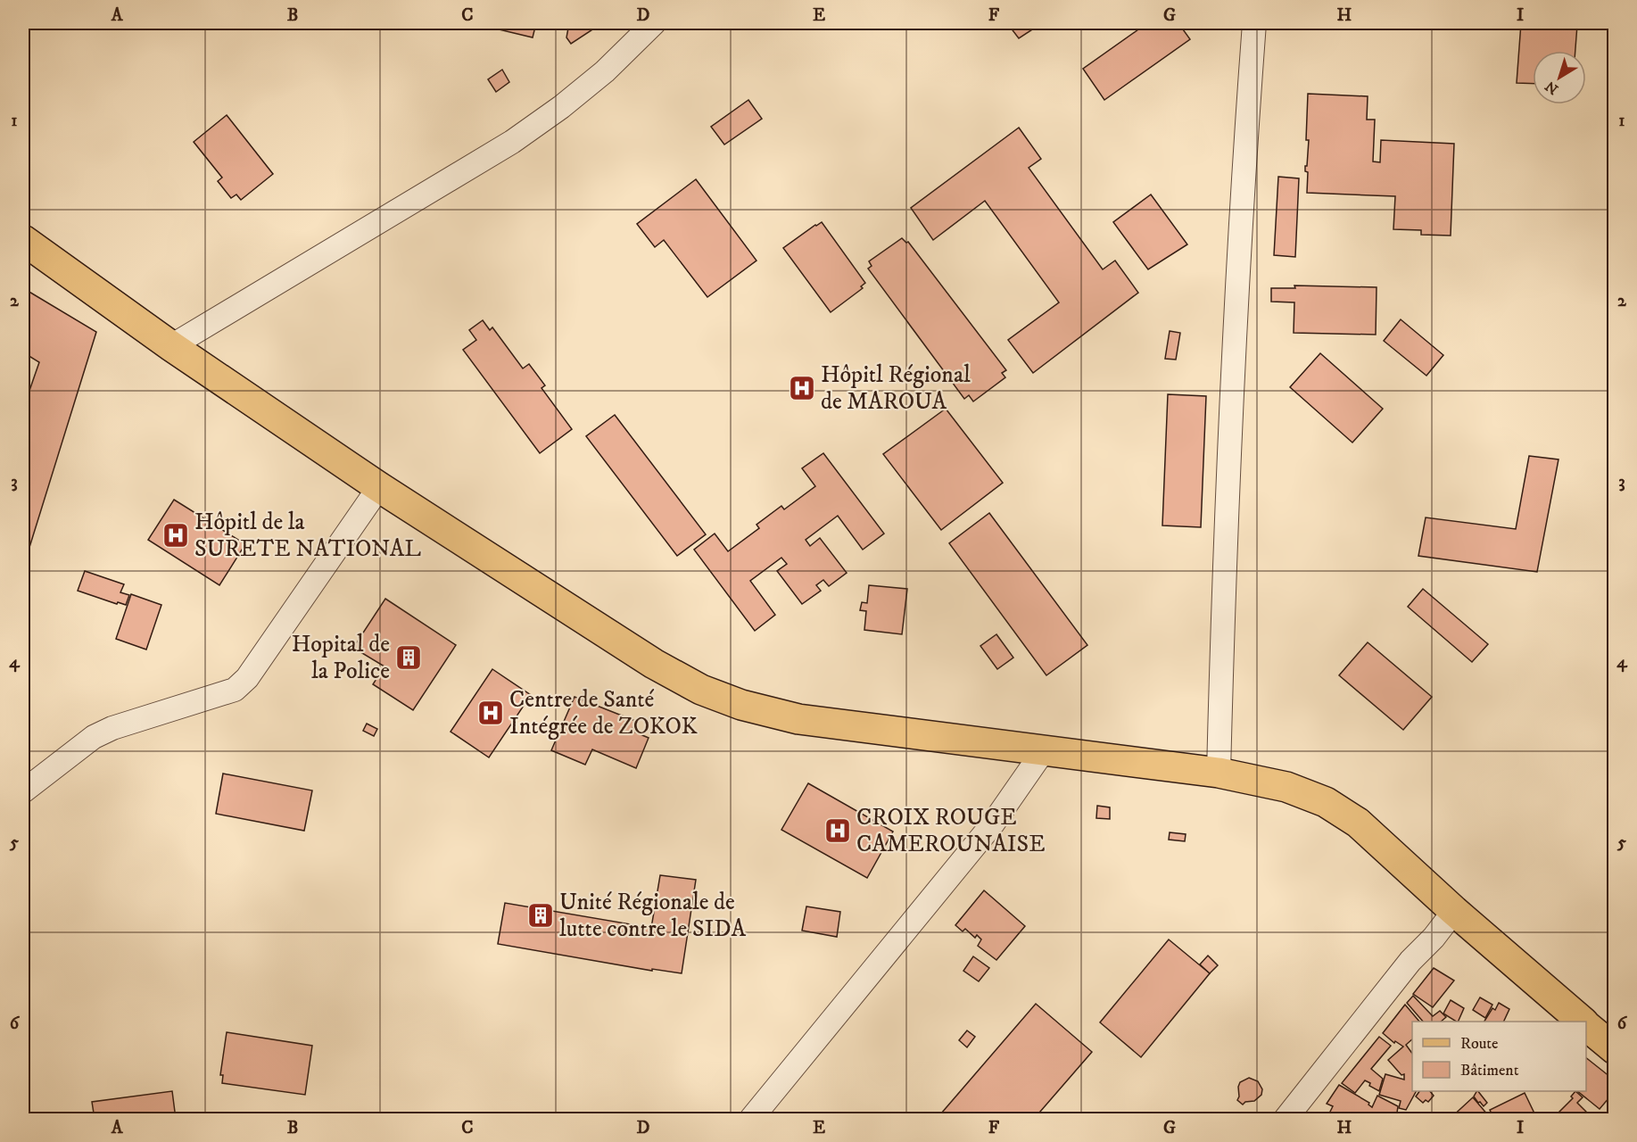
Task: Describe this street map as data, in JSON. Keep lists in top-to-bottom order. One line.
{"places":{"hospital":["Hôpitl Régional de MAROUA","Hôpitl de la SURETE NATIONAL","Centre de Santé Intégrée de ZOKOK","CROIX ROUGE CAMEROUNAISE"],"building":["Hopital de la Police","Unité Régionale de lutte contre le SIDA"]},"legend":["Route","Bâtiment"],"north":"bottom left","grid":{"columns":["A","B","C","D","E","F","G","H","I"],"rows":["1","2","3","4","5","6"]}}
